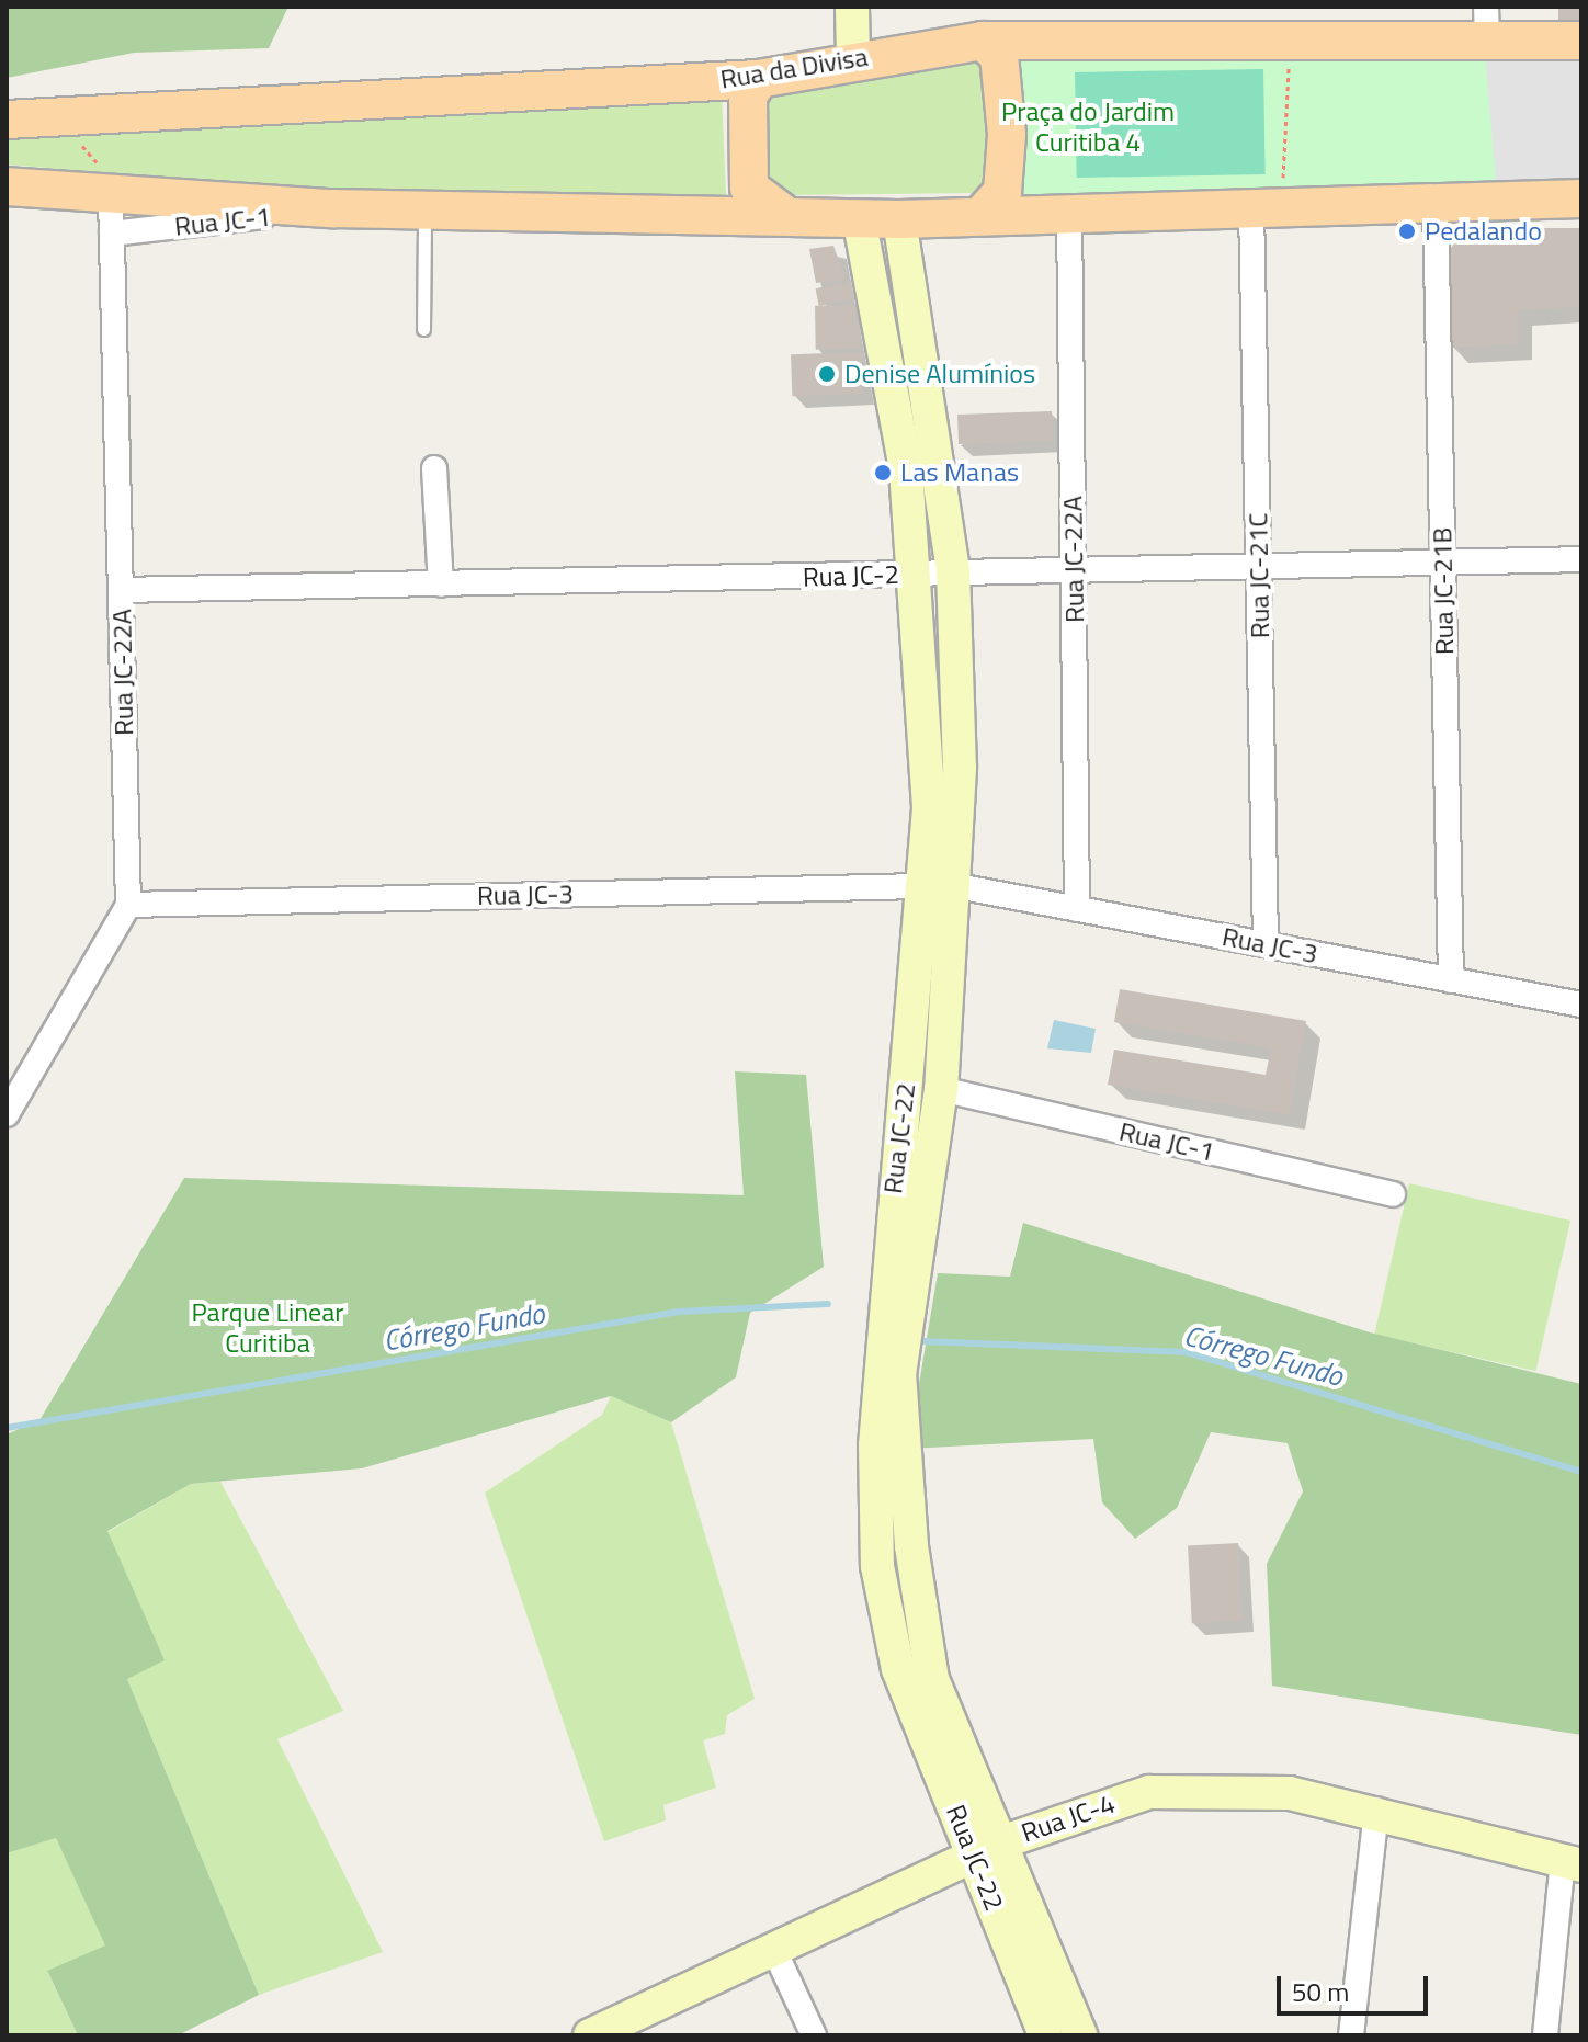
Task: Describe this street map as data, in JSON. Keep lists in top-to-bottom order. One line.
{"streets":{"main road":["Rua da Divisa","Rua JC-22","Rua JC-4"],"street":["Rua JC-1","Rua JC-22A","Rua JC-2","Rua JC-21C","Rua JC-21B","Rua JC-3"]},"crossings":[["Rua JC-1","Rua JC-22"],["Rua JC-22A","Rua JC-2"],["Rua JC-22A","Rua JC-3"],["Rua JC-2","Rua JC-21C"],["Rua JC-2","Rua JC-21B"],["Rua JC-2","Rua JC-22"],["Rua JC-21C","Rua JC-3"],["Rua JC-21B","Rua JC-3"],["Rua JC-3","Rua JC-22"],["Rua JC-22","Rua JC-4"]],"water":["Córrego Fundo"],"parks":["Praça do Jardim Curitiba 4","Parque Linear Curitiba"],"places":["Pedalando","Denise Alumínios","Las Manas"],"scale_bar":"50 m"}
